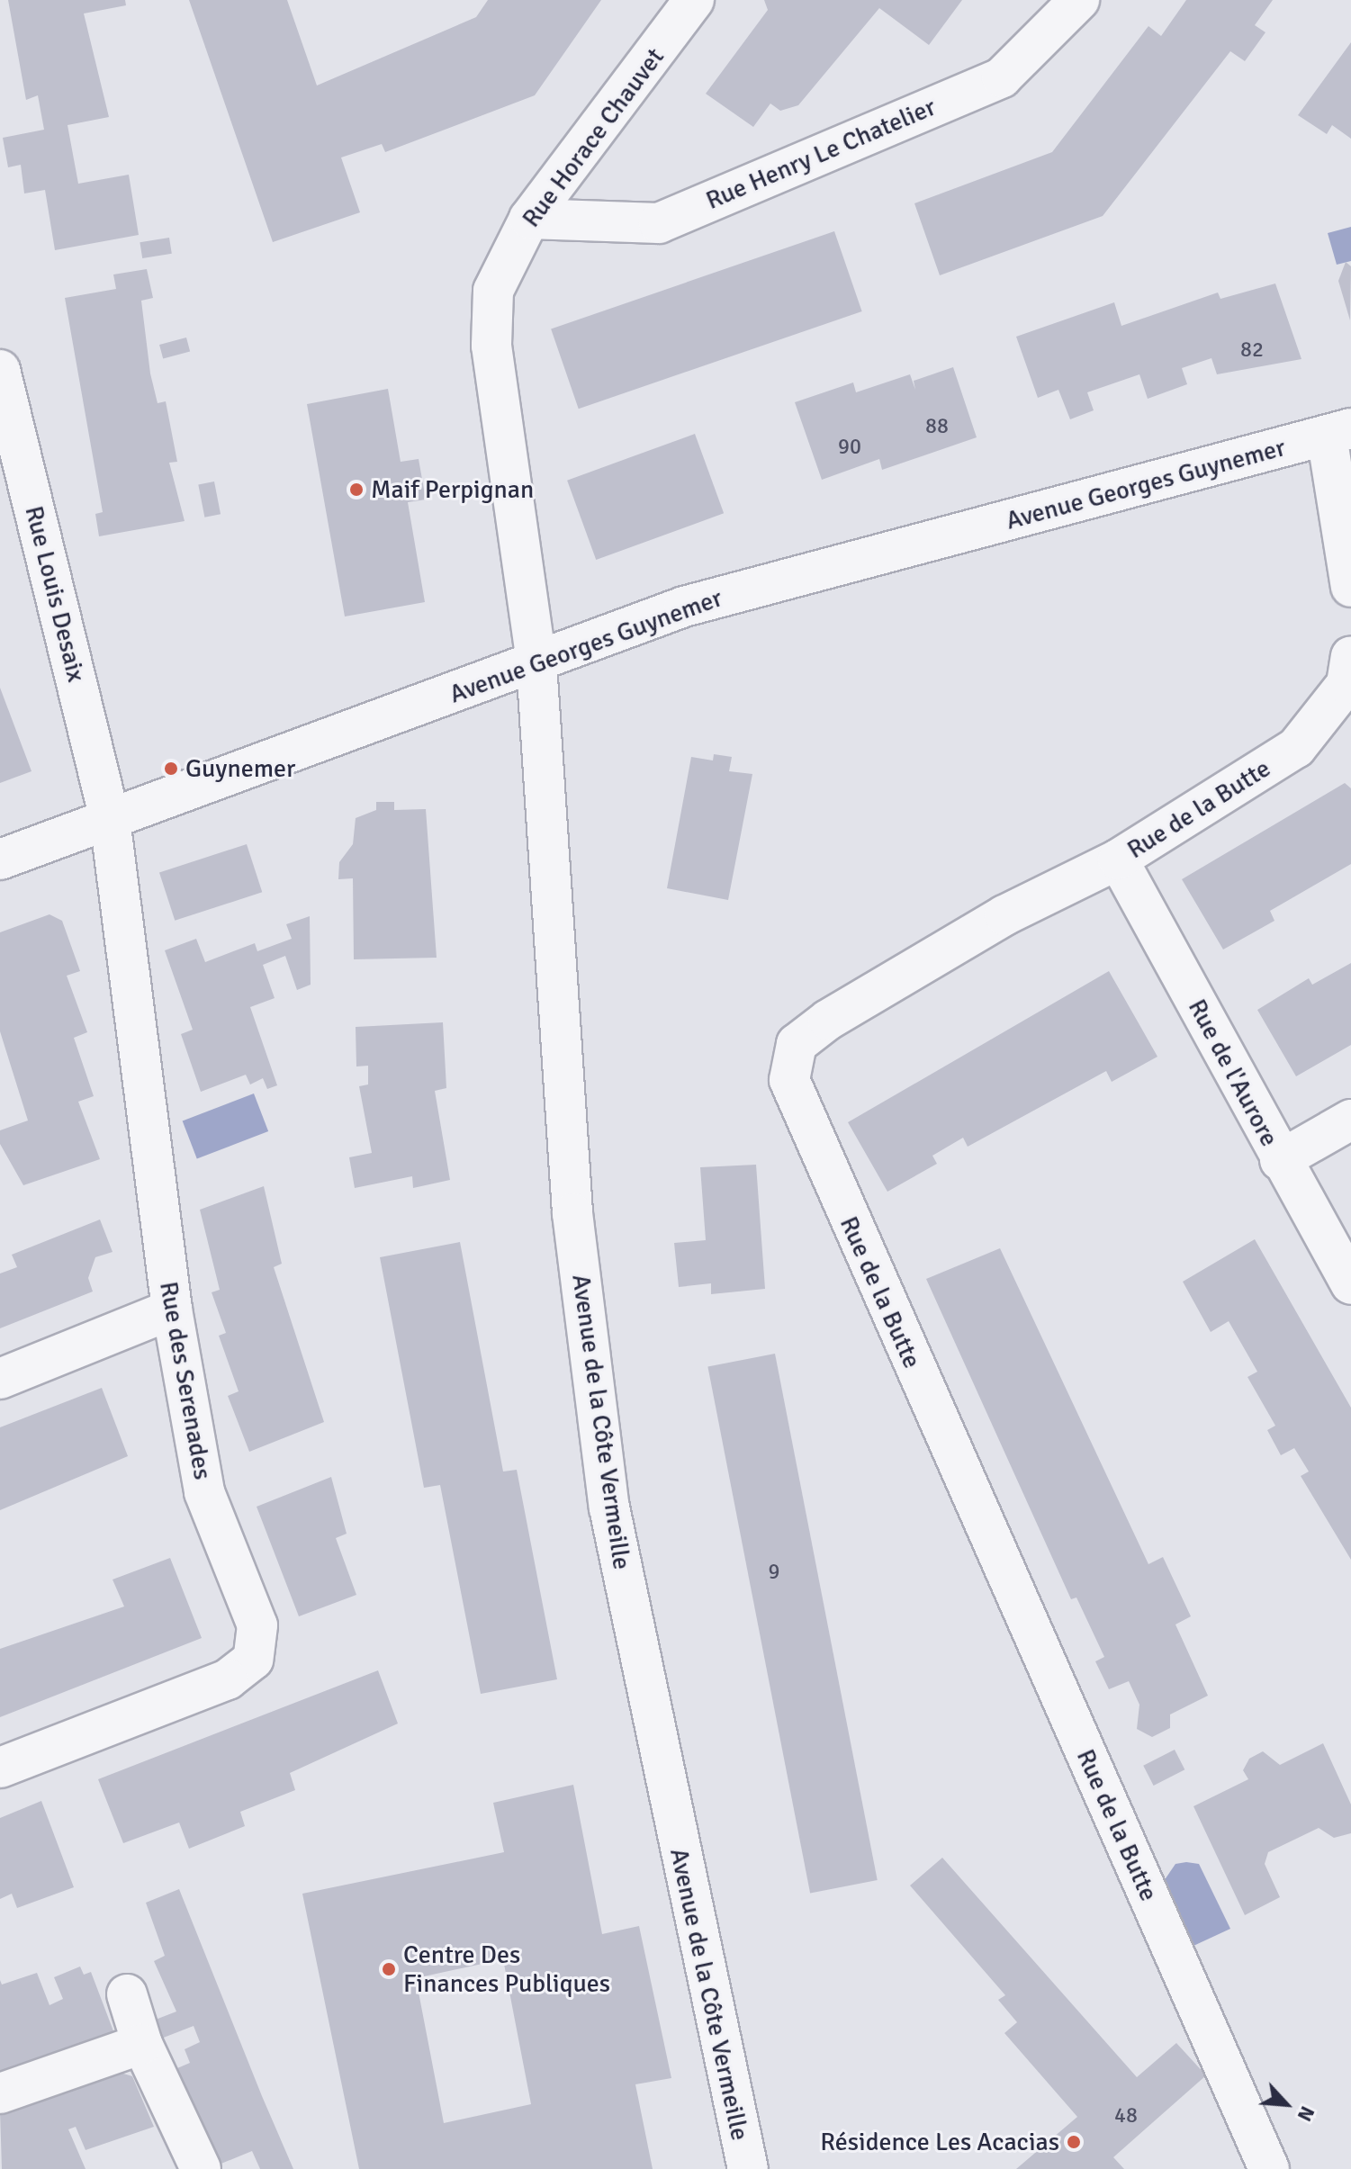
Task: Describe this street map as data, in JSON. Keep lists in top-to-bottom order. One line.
{"streets":{"street":["Rue Horace Chauvet","Rue Henry Le Chatelier","Avenue Georges Guynemer","Rue Louis Desaix","Rue de la Butte","Rue de l'Aurore","Rue des Serenades","Avenue de la Côte Vermeille"]},"crossings":[["Rue Horace Chauvet","Rue Henry Le Chatelier"],["Rue Horace Chauvet","Avenue Georges Guynemer"],["Rue Horace Chauvet","Avenue de la Côte Vermeille"],["Avenue Georges Guynemer","Rue Louis Desaix"],["Avenue Georges Guynemer","Rue des Serenades"],["Avenue Georges Guynemer","Avenue de la Côte Vermeille"],["Rue Louis Desaix","Rue des Serenades"],["Rue de la Butte","Rue de l'Aurore"]],"places":["Maif Perpignan","Guynemer","Centre Des Finances Publiques","Résidence Les Acacias"],"house_numbers":["82","88","90","9","48"],"north":"bottom right"}
